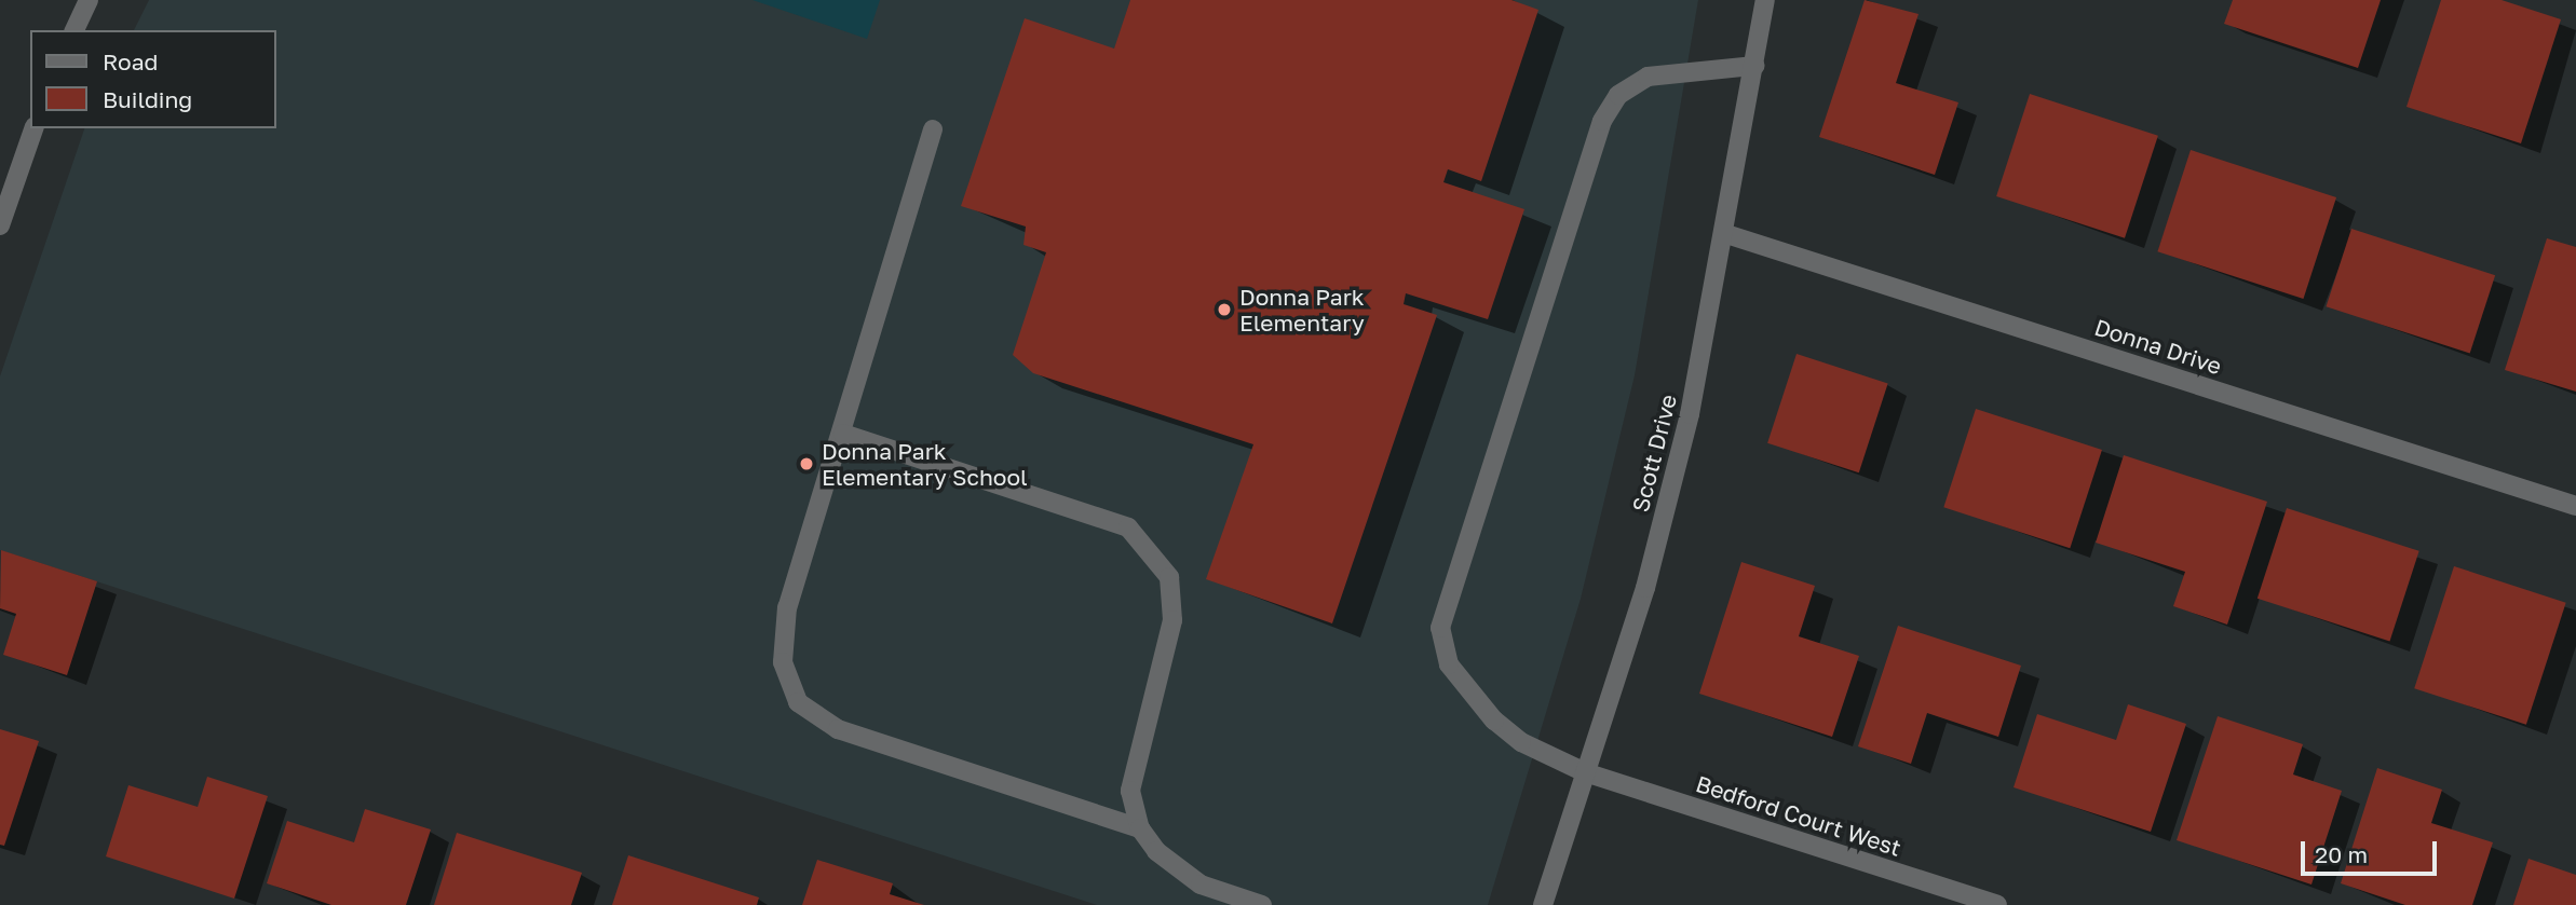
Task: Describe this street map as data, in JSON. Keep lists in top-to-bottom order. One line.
{"streets":{"street":["Donna Drive","Scott Drive","Bedford Court West"]},"crossings":[["Donna Drive","Scott Drive"],["Scott Drive","Bedford Court West"]],"places":["Donna Park Elementary","Donna Park Elementary School"],"legend":["Road","Building"],"scale_bar":"20 m"}
